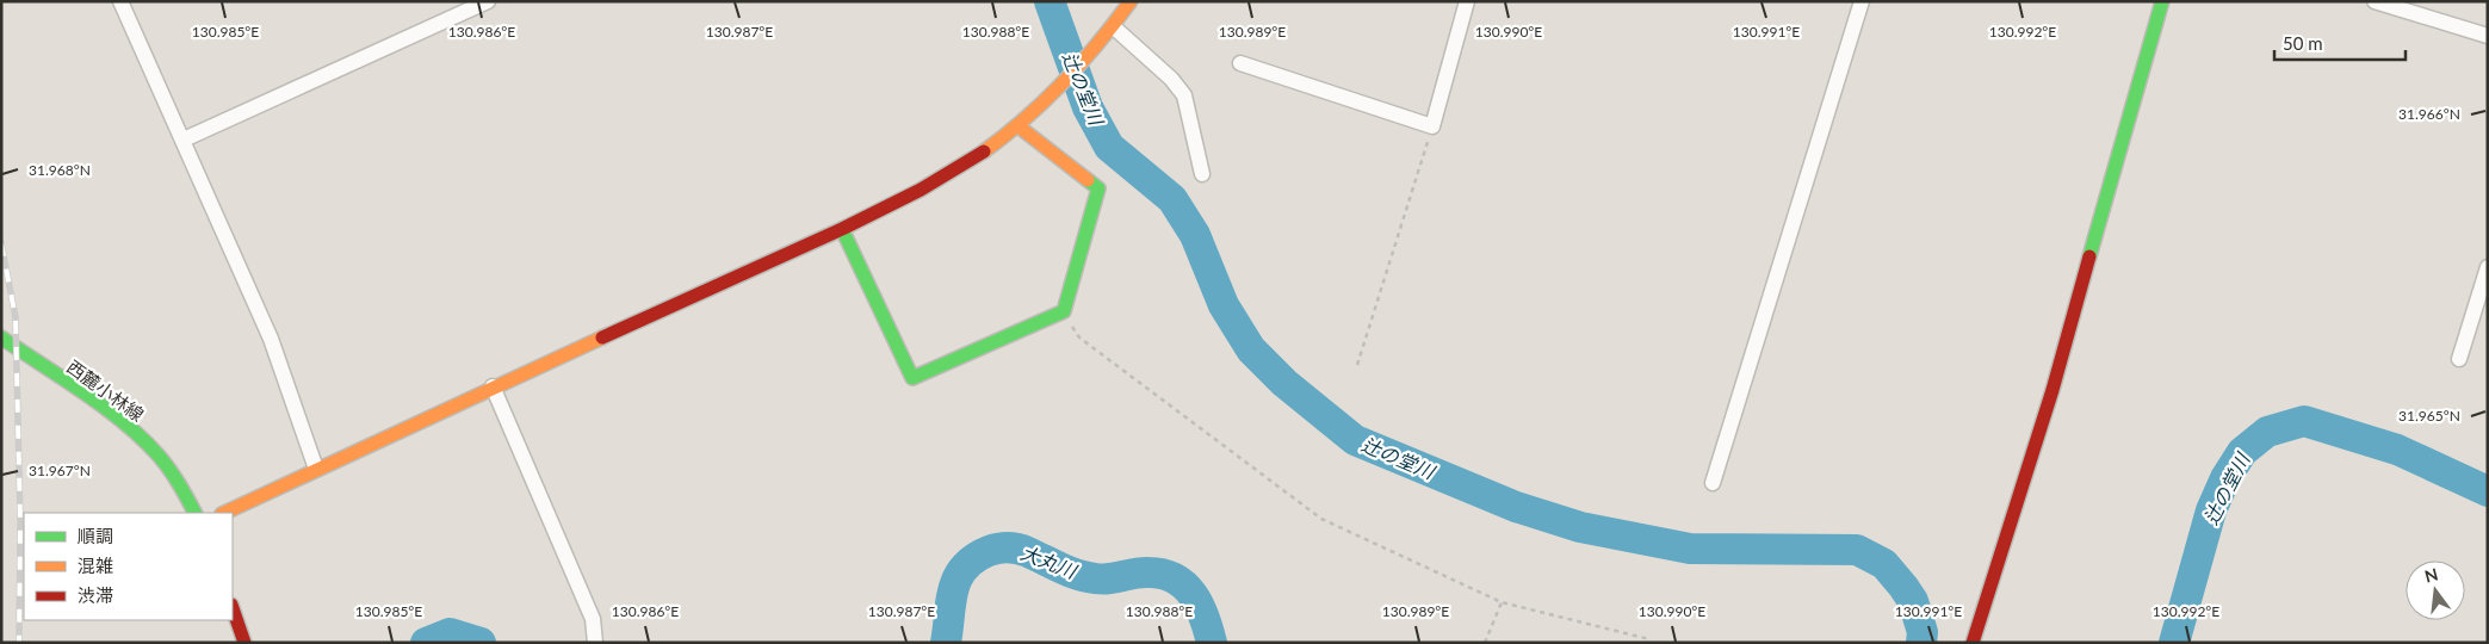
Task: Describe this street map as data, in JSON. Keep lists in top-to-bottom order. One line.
{"streets":{"street":["西麓小林線"]},"water":["辻の堂川","大丸川"],"legend":["順調","混雑","渋滞"],"scale_bar":"50 m","north":"top","coordinates":["130.985°E","130.986°E","130.987°E","130.988°E","130.989°E","130.990°E","130.991°E","130.992°E","31.966°N","31.968°N","31.965°N","31.967°N"]}
